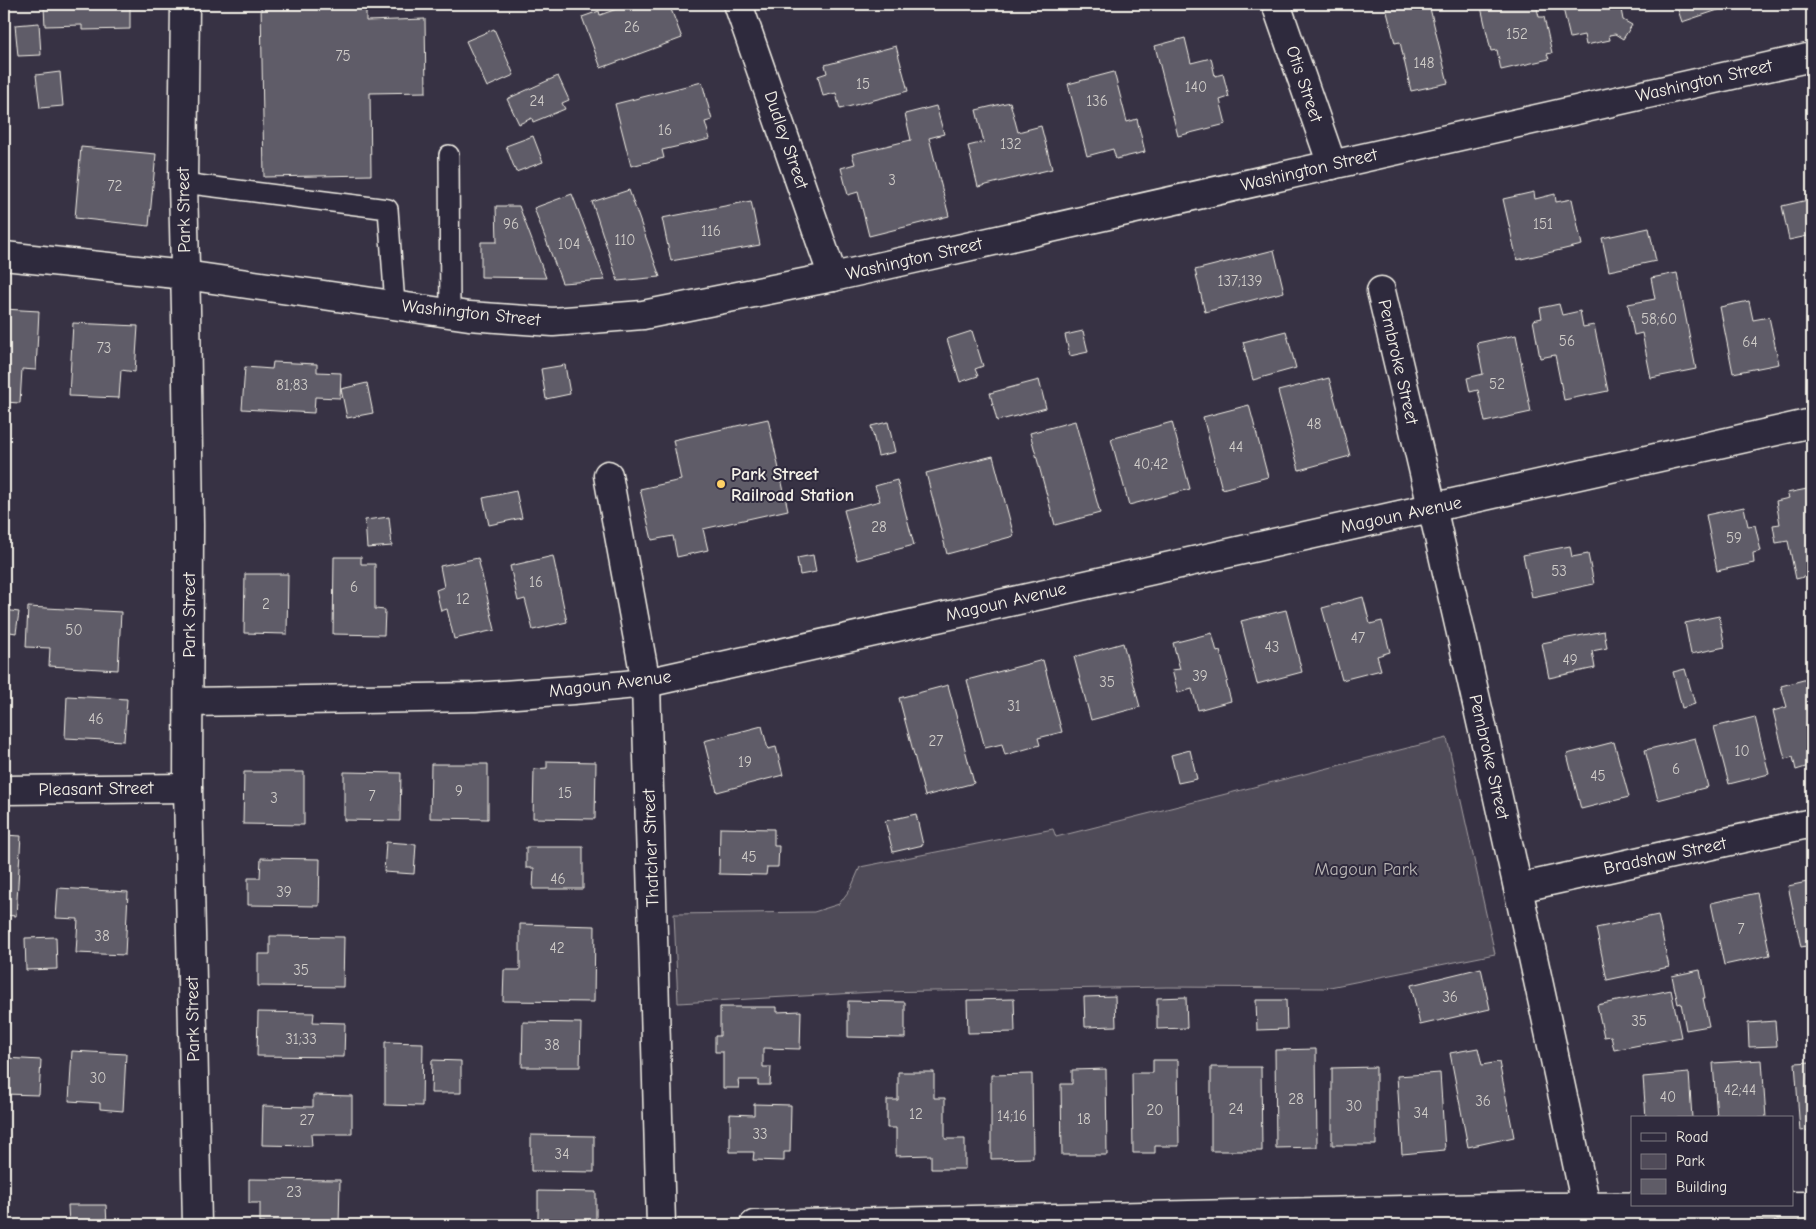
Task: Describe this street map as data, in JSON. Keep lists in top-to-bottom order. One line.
{"streets":{"street":["Washington Street","Otis Street","Dudley Street","Park Street","Pembroke Street","Magoun Avenue","Pleasant Street","Thatcher Street","Bradshaw Street"]},"crossings":[["Washington Street","Otis Street"],["Washington Street","Dudley Street"],["Washington Street","Park Street"],["Park Street","Magoun Avenue"],["Park Street","Pleasant Street"],["Pembroke Street","Magoun Avenue"],["Pembroke Street","Bradshaw Street"],["Magoun Avenue","Thatcher Street"]],"parks":["Magoun Park"],"places":["Park Street Railroad Station"],"house_numbers":["26","152","75","148","15","140","24","136","16","132","3","72","96","151","116","110","104","137;139","58;60","56","64","73","52","81;83","48","44","40;42","28","59","53","16","6","12","2","50","47","43","49","39","35","31","46","27","10","19","6","45","9","15","7","3","45","46","39","7","38","42","35","36","35","31;33","38","30","42;44","40","28","36","30","24","20","34","12","14;16","18","27","33","34","23"],"legend":["Road","Park","Building"]}
